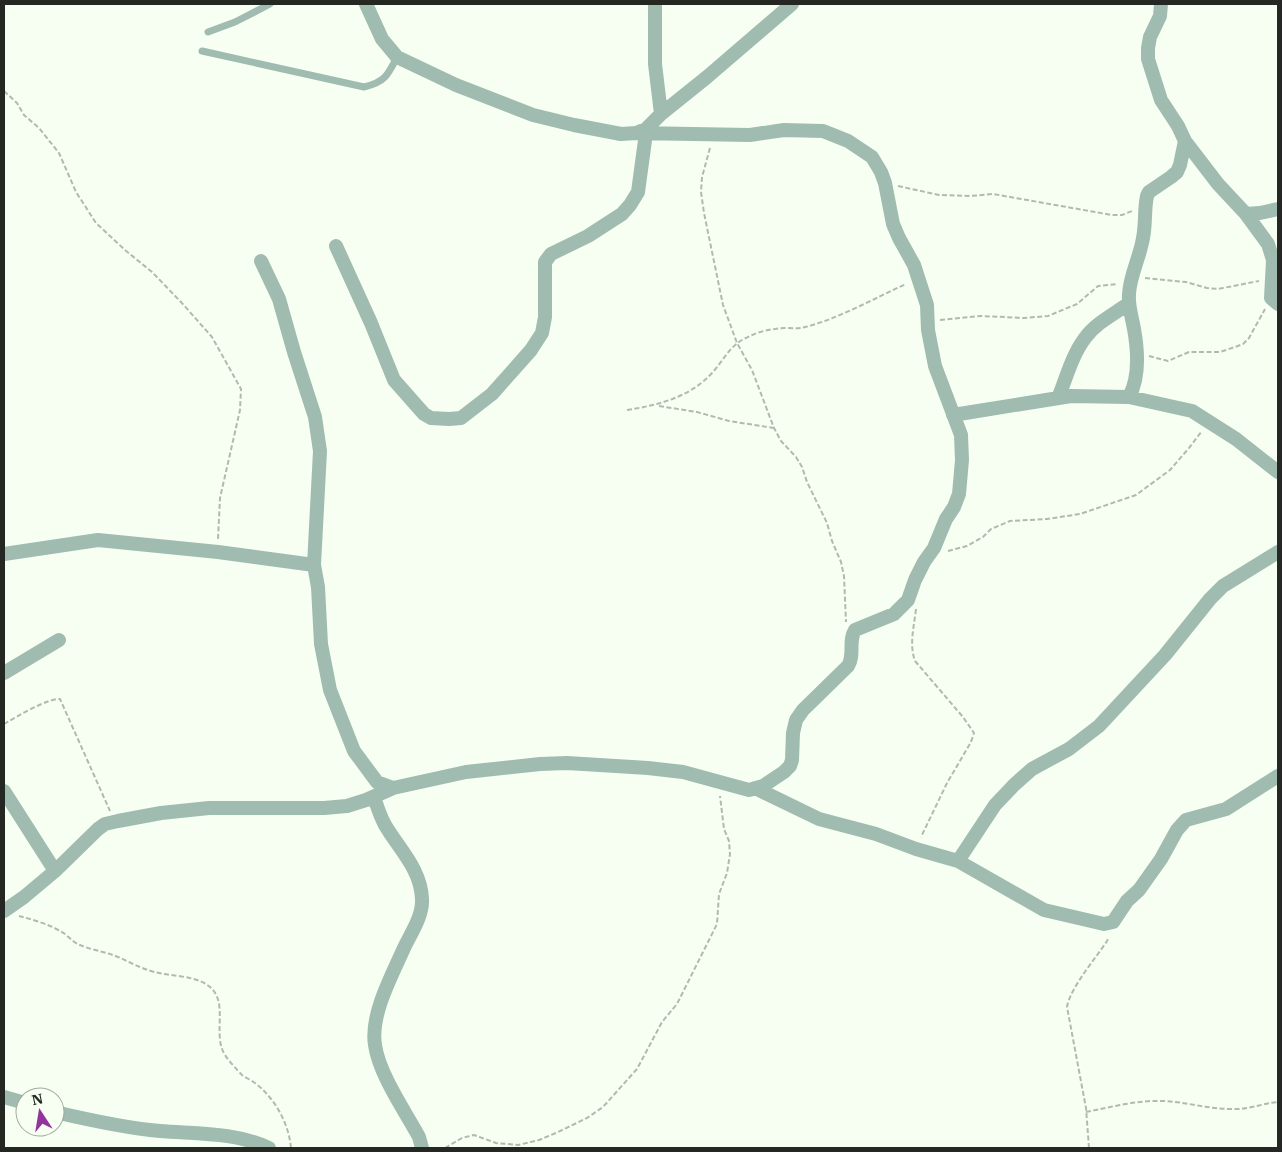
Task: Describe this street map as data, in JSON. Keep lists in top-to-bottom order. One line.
{"north":"top"}
